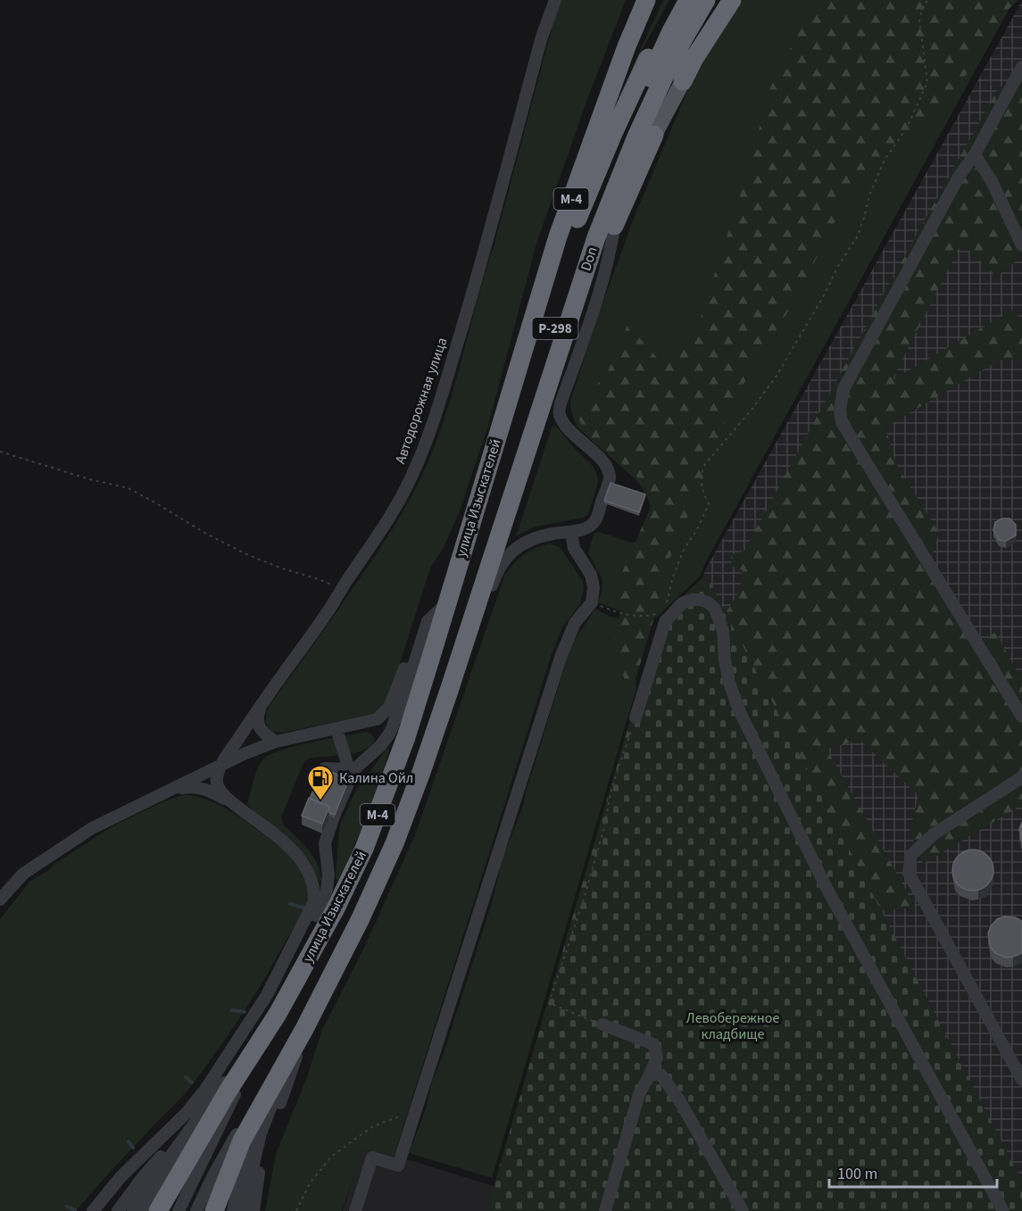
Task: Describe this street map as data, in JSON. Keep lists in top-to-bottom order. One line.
{"streets":{"highway":["М-4","Don","Р-298","улица Изыскателей"],"lane":["Автодорожная улица"]},"crossings":[["М-4","Р-298"],["М-4","улица Изыскателей"],["Don","Р-298"],["Don","улица Изыскателей"],["Р-298","улица Изыскателей"]],"parks":["Левобережное кладбище"],"places":{"fuel station":["Калина Ойл"]},"scale_bar":"100 m"}
